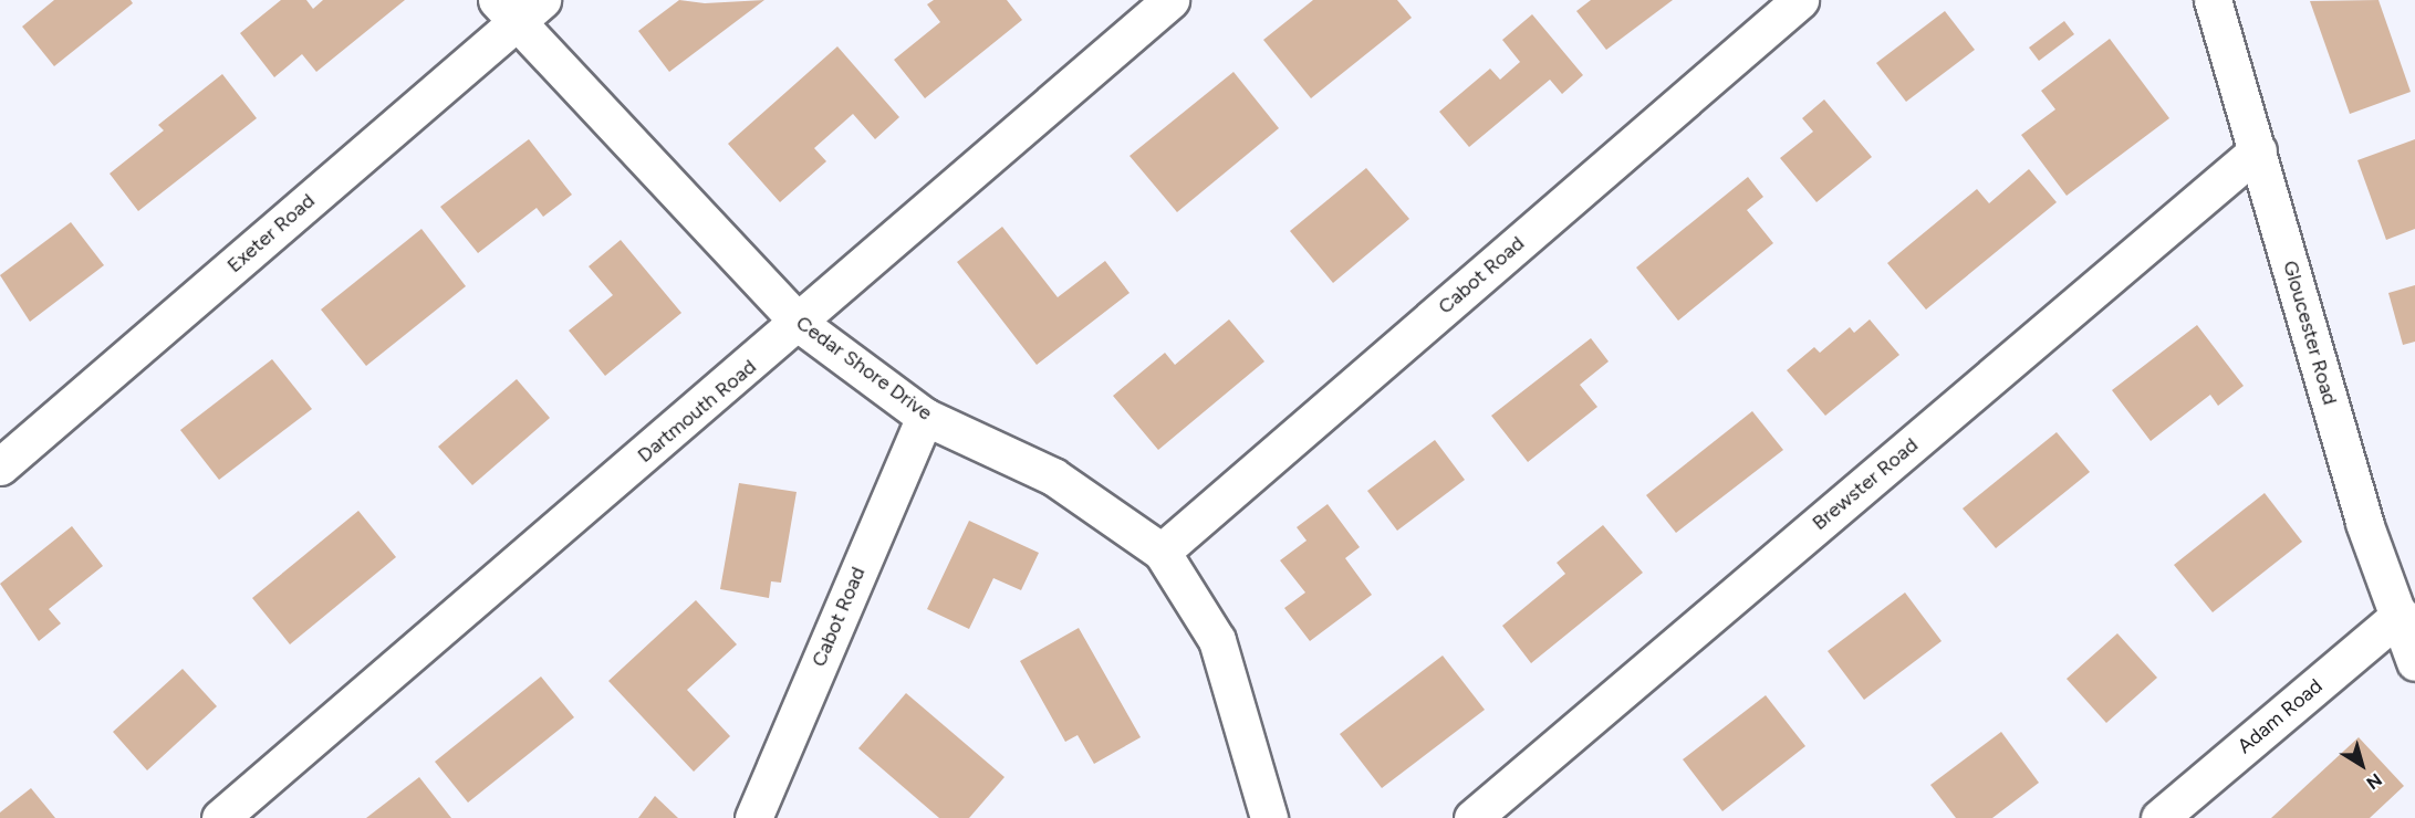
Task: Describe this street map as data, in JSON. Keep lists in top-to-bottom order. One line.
{"streets":{"street":["Exeter Road","Cabot Road","Gloucester Road","Cedar Shore Drive","Dartmouth Road","Brewster Road","Adam Road"]},"crossings":[["Exeter Road","Cedar Shore Drive"],["Cabot Road","Cedar Shore Drive"],["Gloucester Road","Brewster Road"],["Gloucester Road","Adam Road"],["Cedar Shore Drive","Dartmouth Road"]],"north":"bottom right"}
